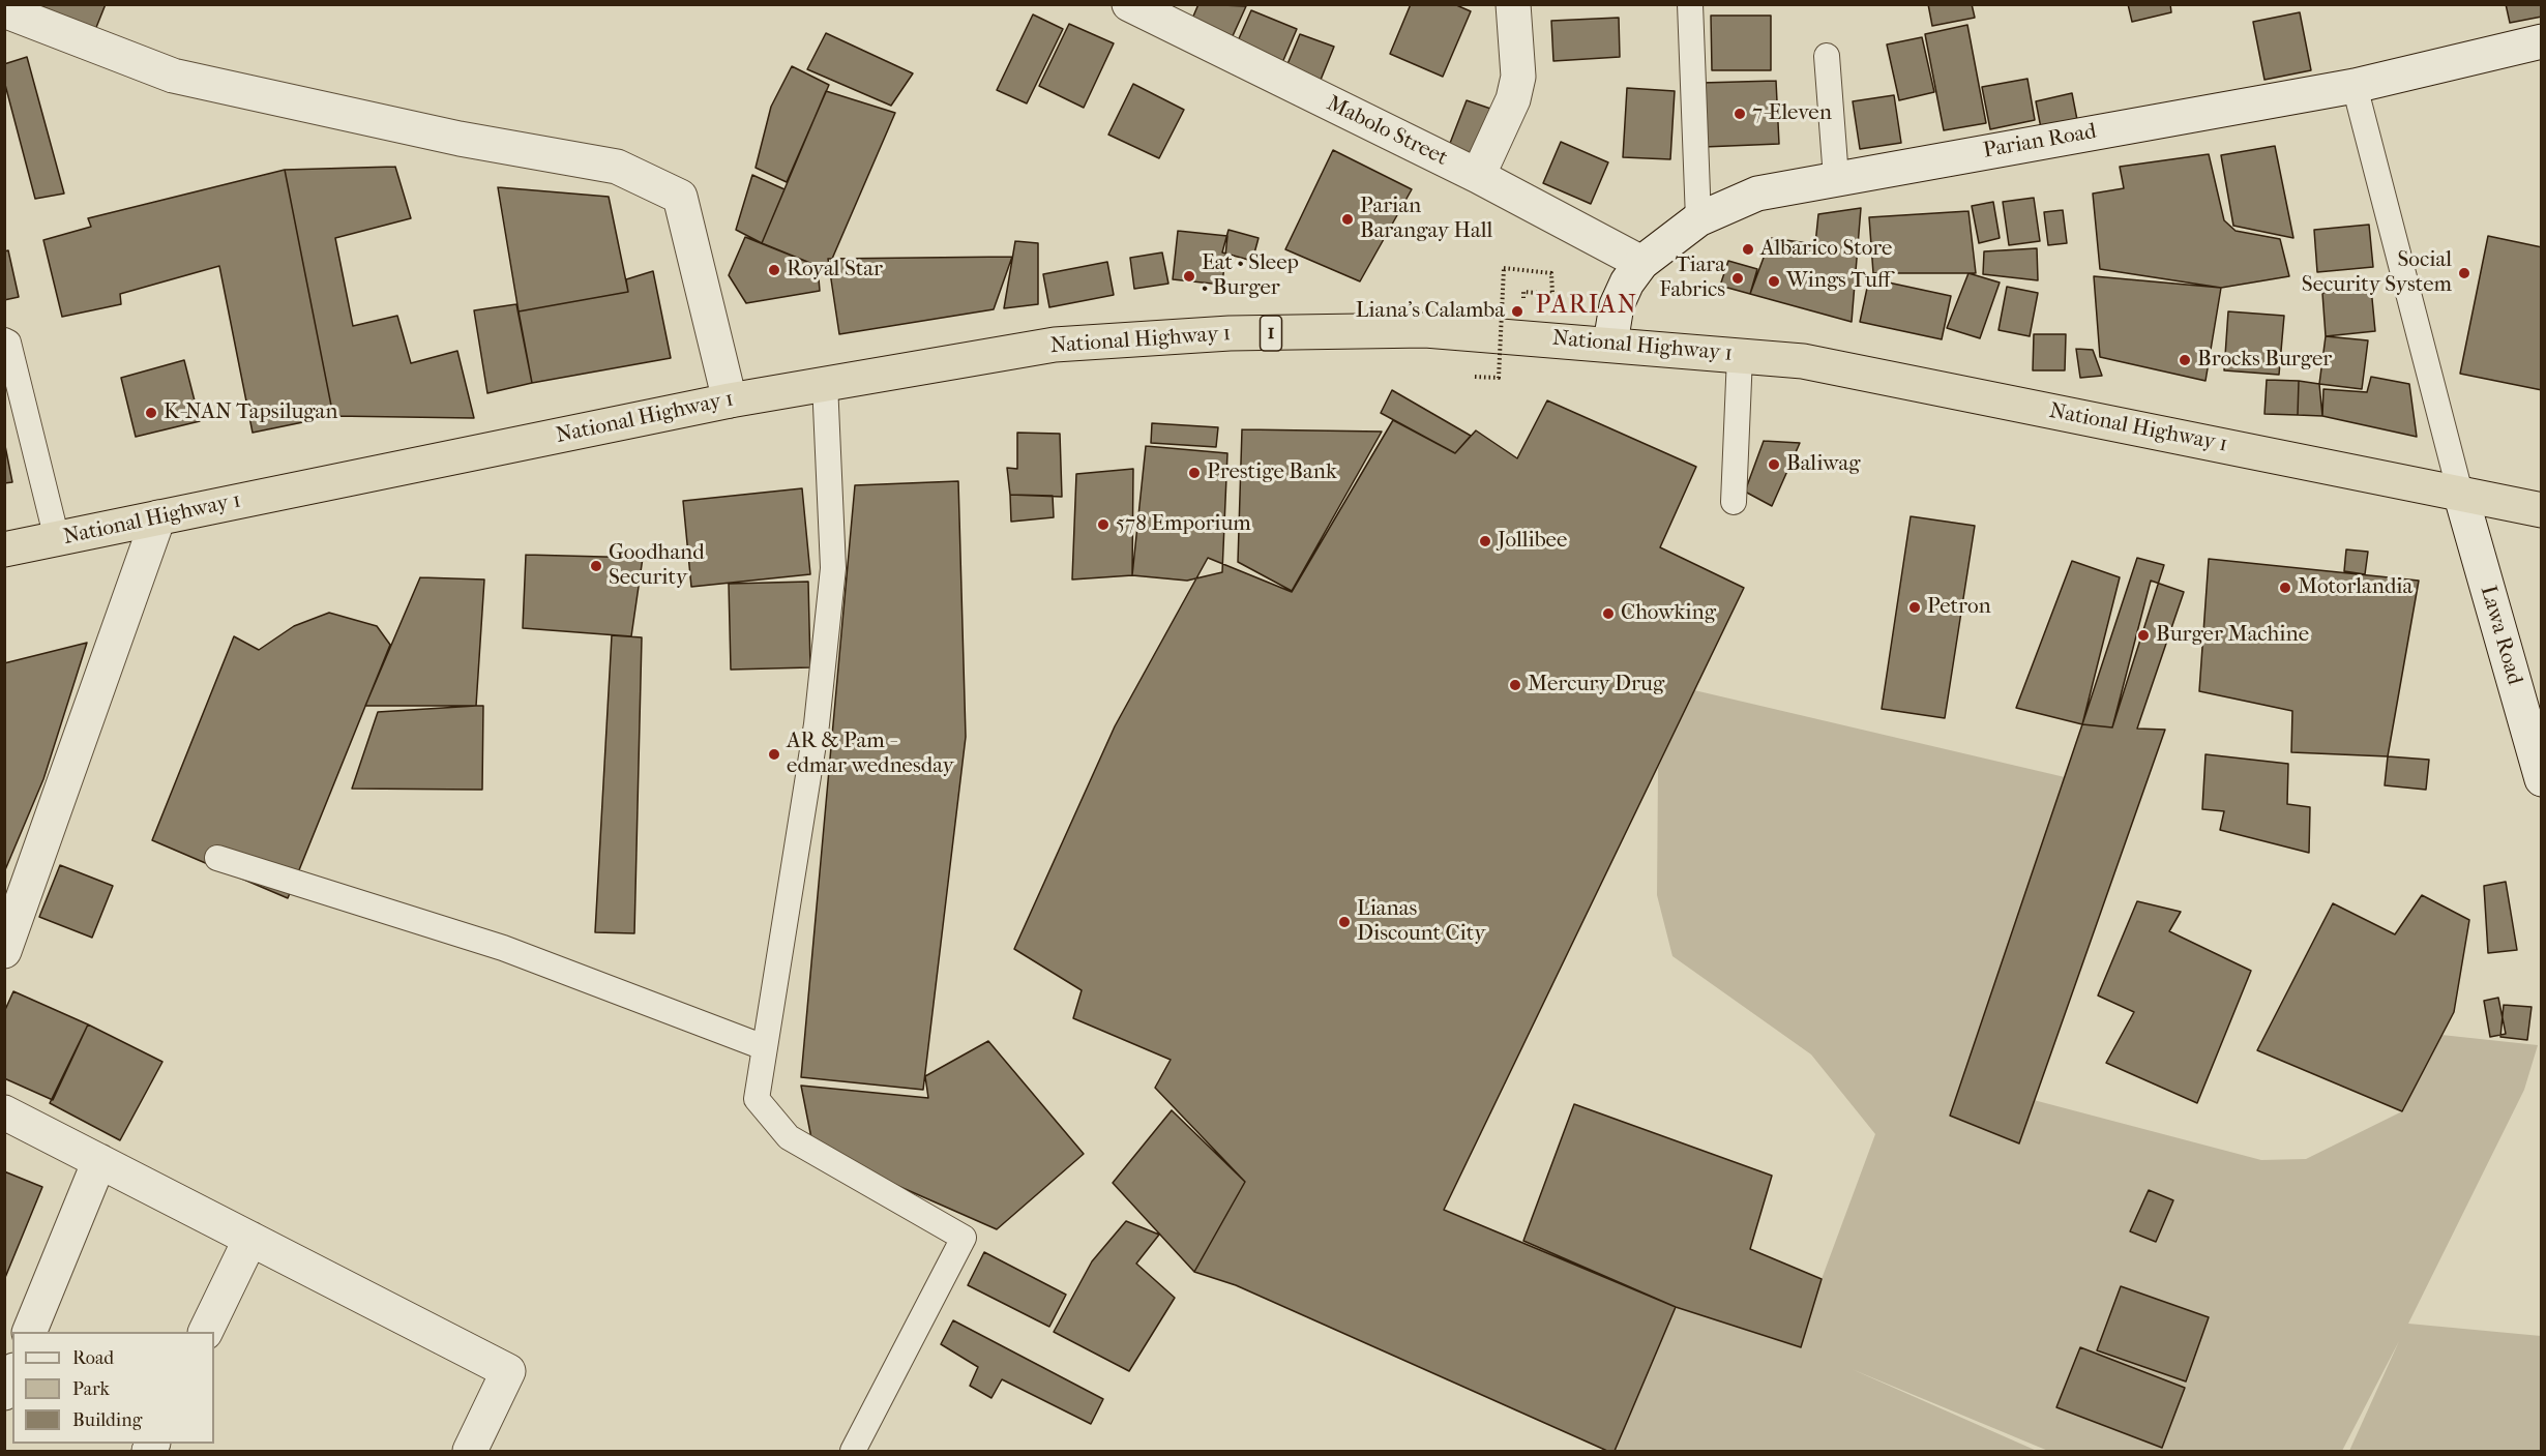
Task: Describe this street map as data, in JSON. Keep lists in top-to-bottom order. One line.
{"streets":{"highway":["1","National Highway 1"],"street":["Mabolo Street","Parian Road","Lawa Road"]},"crossings":[["Mabolo Street","Parian Road"],["Parian Road","National Highway 1"],["National Highway 1","Lawa Road"]],"districts":["PARIAN"],"places":["7-Eleven","Parian Barangay Hall","Albarico Store","Royal Star","Social Security System","Eat • Sleep • Burger","Tiara Fabrics","Wings Tuff","Liana's Calamba","Brocks Burger","K-NAN Tapsilugan","Baliwag","Prestige Bank","578 Emporium","Jollibee","Goodhand Security","Motorlandia","Petron","Chowking","Burger Machine","Mercury Drug","AR & Pam - edmar wednesday","Lianas Discount City"],"legend":["Road","Park","Building"]}
